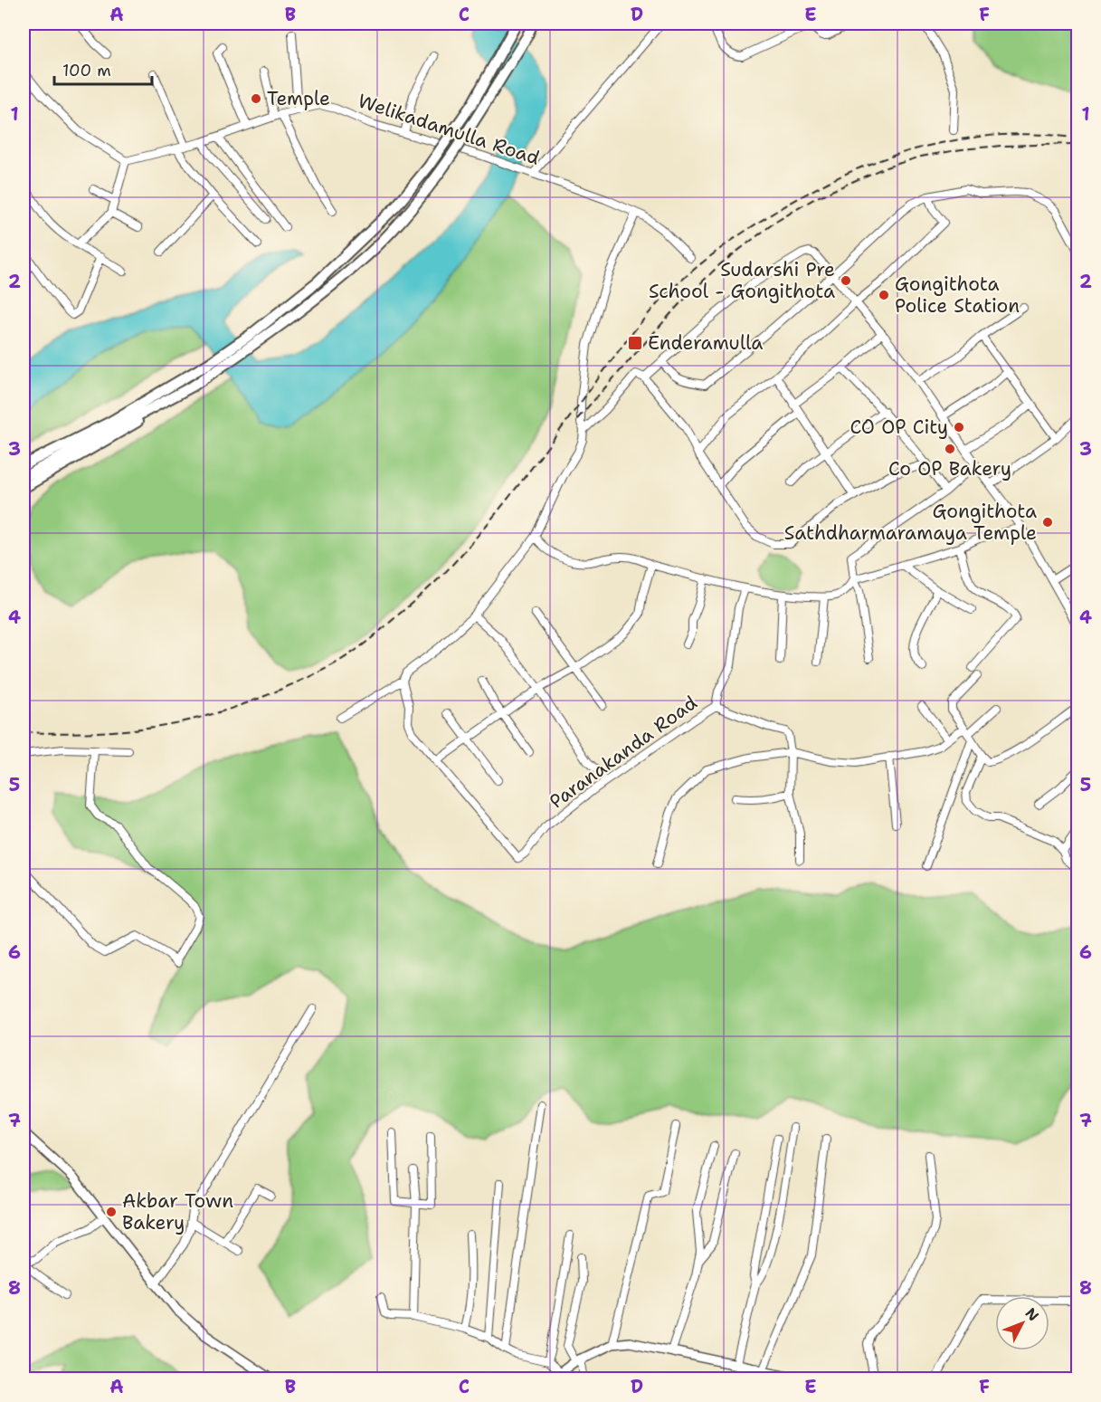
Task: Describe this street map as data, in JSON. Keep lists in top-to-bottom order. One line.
{"streets":{"street":["Welikadamulla Road","Paranakanda Road"]},"places":{"other":["Temple","Sudarshi Pre School - Gongithota","Gongithota Police Station","CO OP City","Co OP Bakery","Gongithota Sathdharmaramaya Temple","Akbar Town Bakery"],"transit":["Enderamulla"]},"scale_bar":"100 m","north":"top right","grid":{"columns":["A","B","C","D","E","F"],"rows":["1","2","3","4","5","6","7","8"]}}
